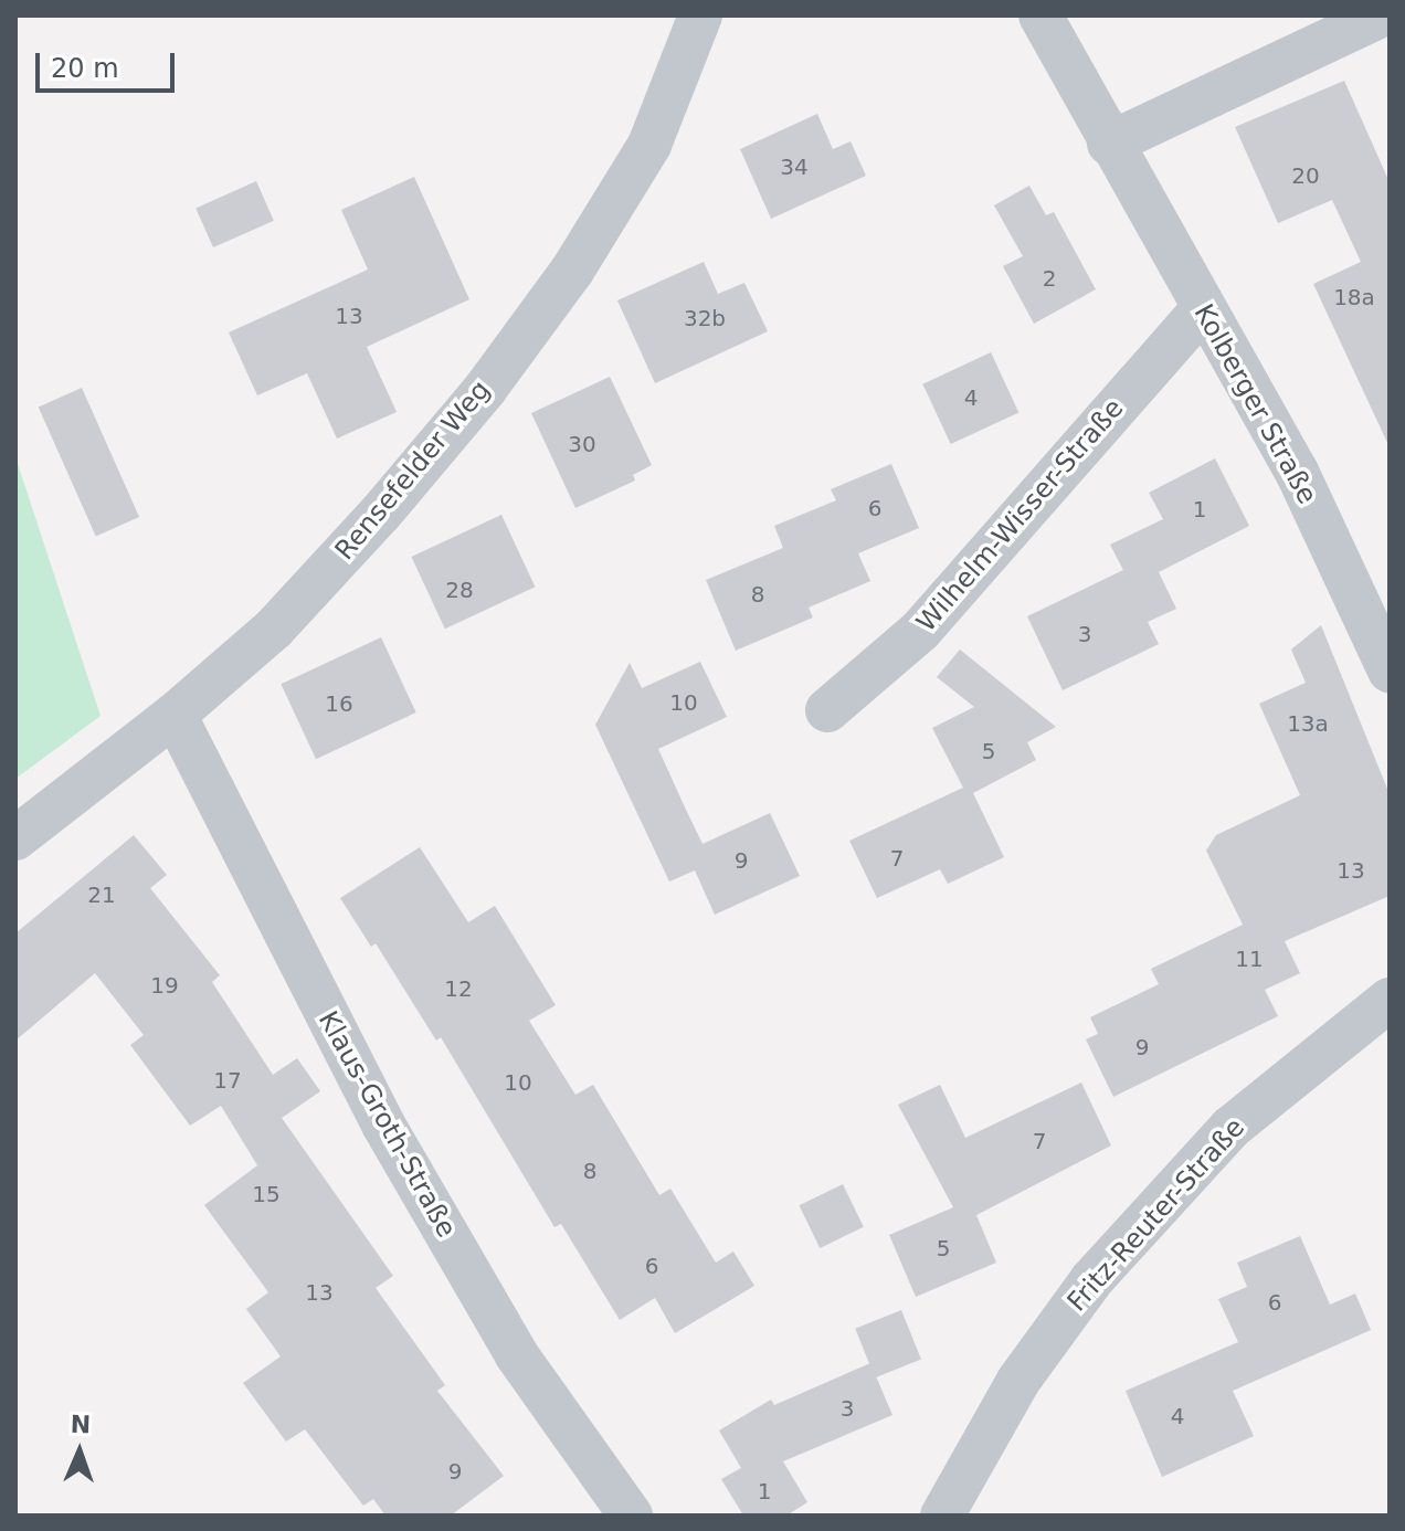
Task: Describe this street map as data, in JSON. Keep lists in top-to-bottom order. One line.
{"streets":{"street":["Kolberger Straße","Rensefelder Weg","Wilhelm-Wisser-Straße","Klaus-Groth-Straße","Fritz-Reuter-Straße"]},"crossings":[["Kolberger Straße","Wilhelm-Wisser-Straße"],["Rensefelder Weg","Klaus-Groth-Straße"]],"house_numbers":["34","20","2","18a","13","32b","4","30","6","1","28","8","3","10","16","13a","5","7","9","13","21","11","19","12","9","17","10","7","8","15","5","6","13","6","3","4","9","1"],"scale_bar":"20 m","north":"top"}
